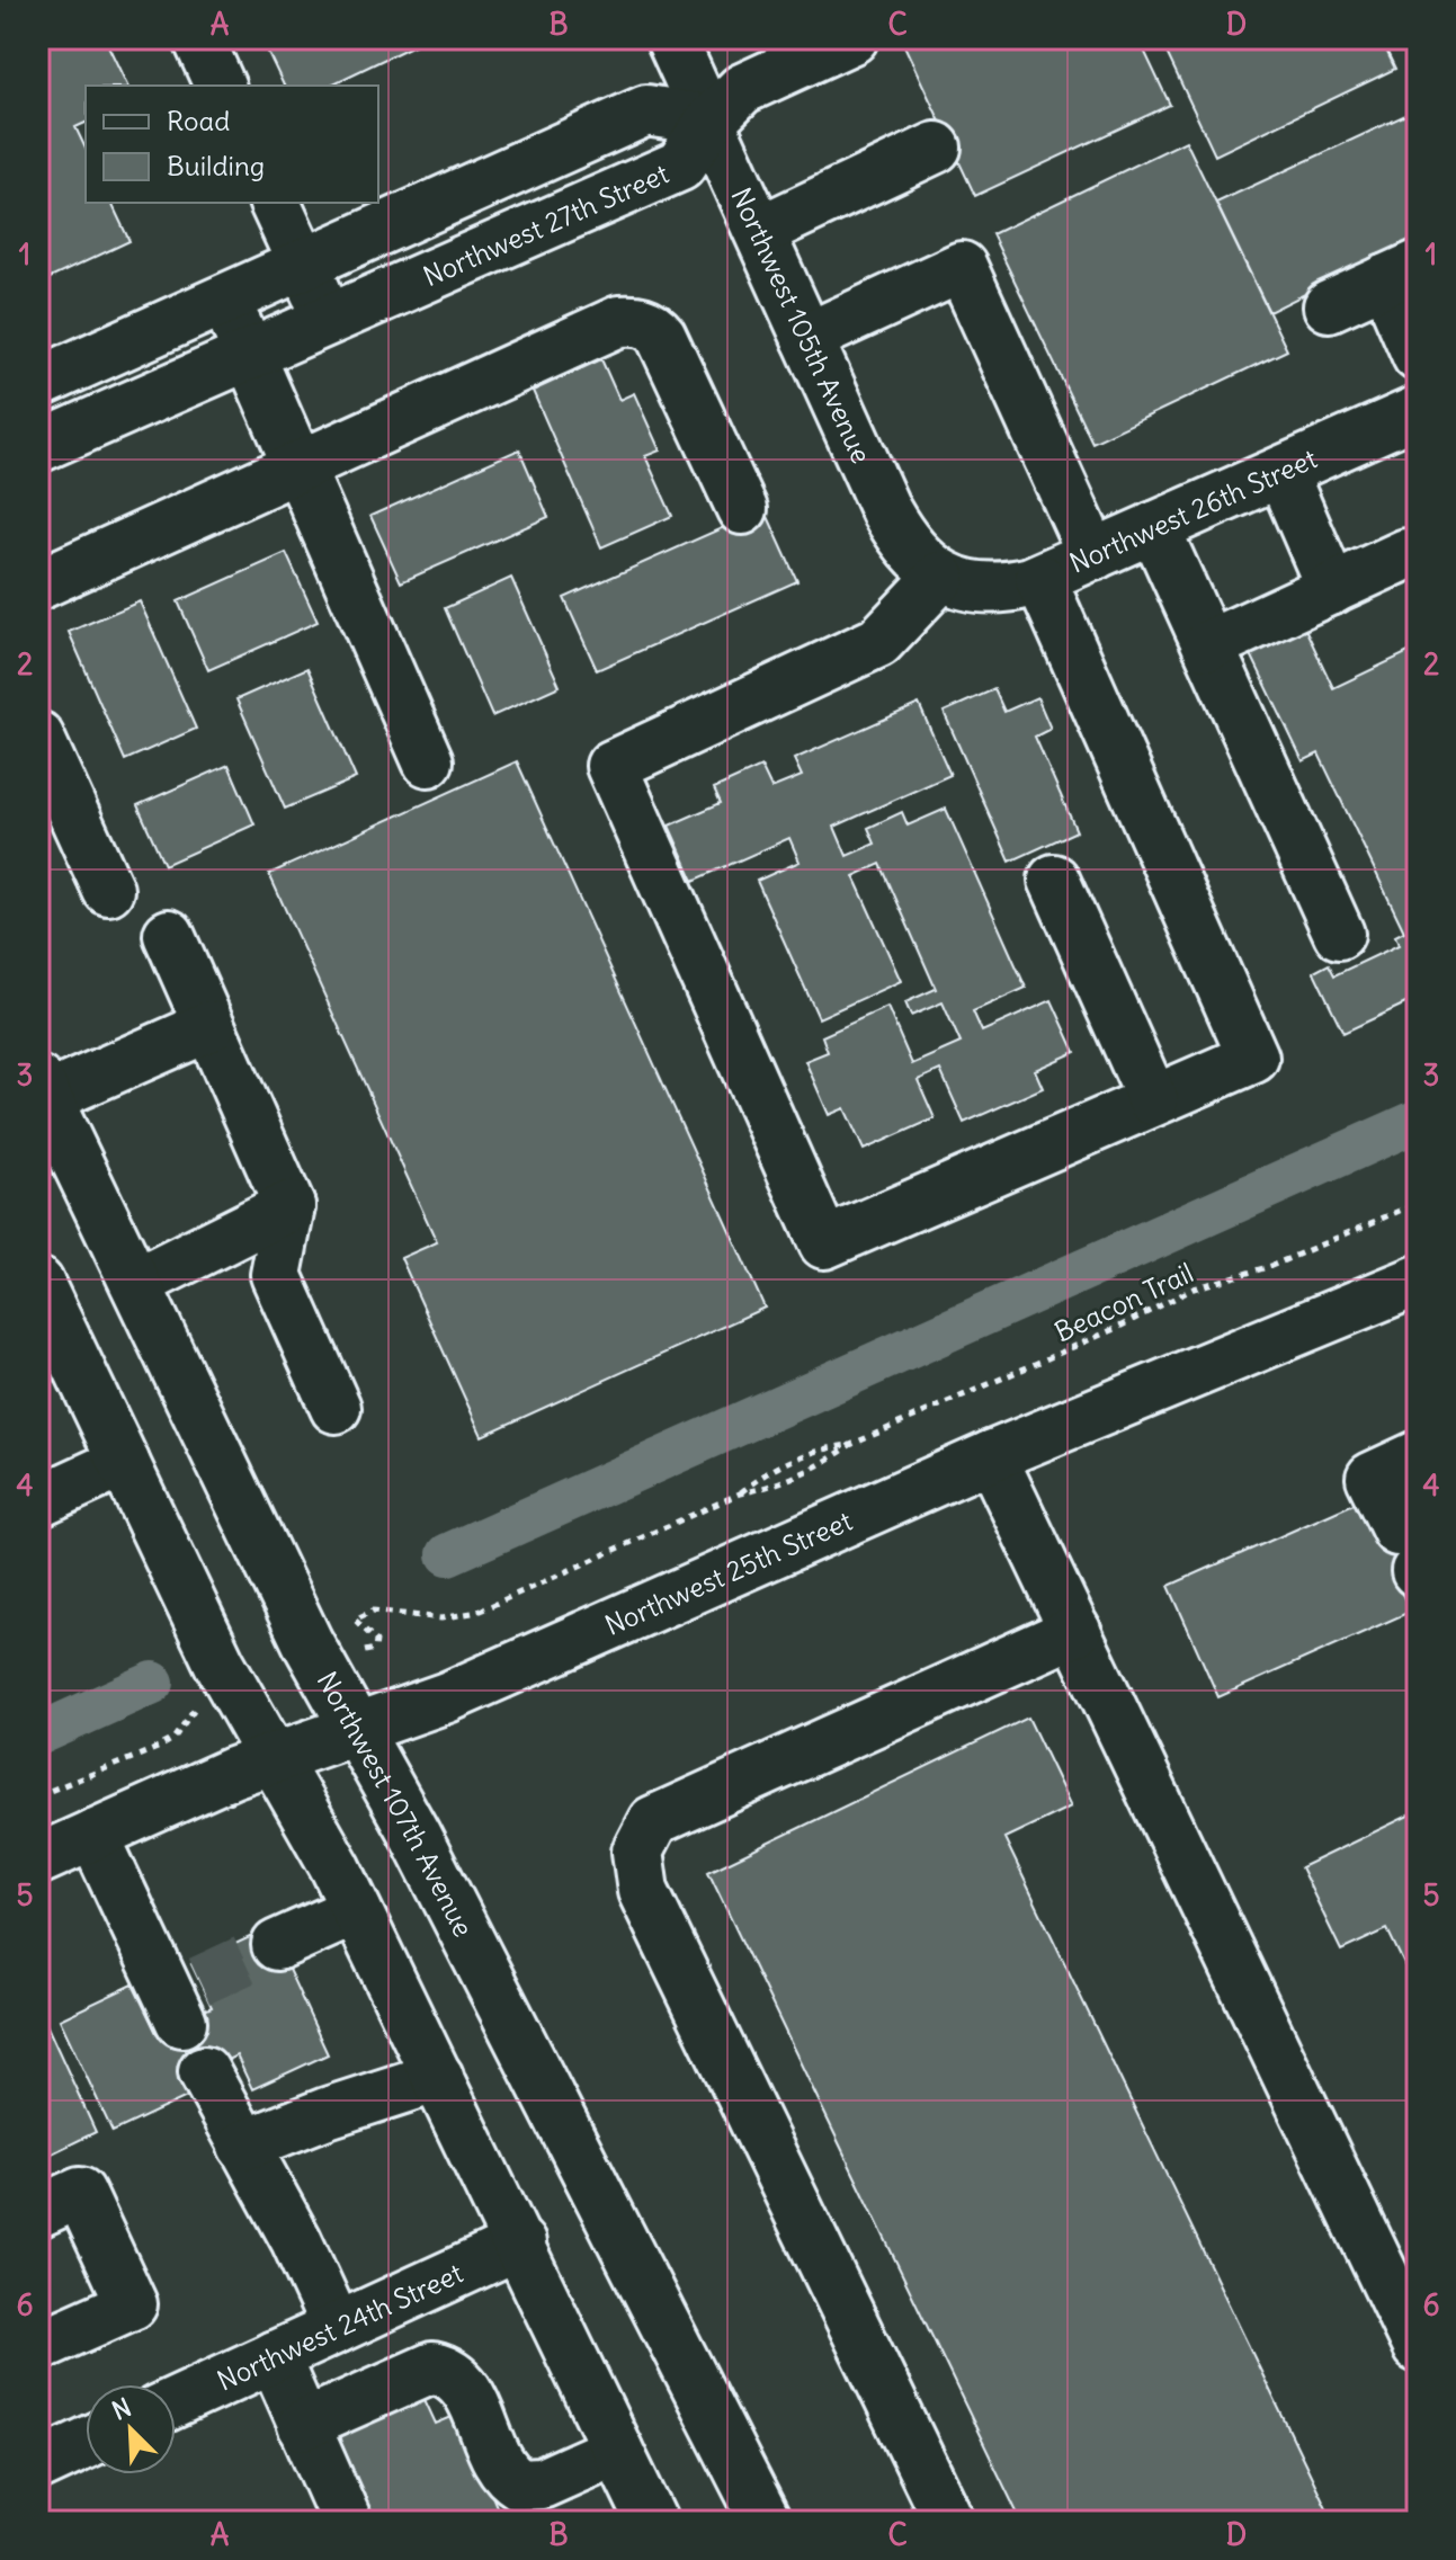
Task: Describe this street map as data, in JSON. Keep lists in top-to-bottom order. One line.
{"streets":{"main road":["Northwest 27th Street","Northwest 105th Avenue","Northwest 26th Street","Northwest 25th Street","Northwest 107th Avenue","Northwest 24th Street"],"path":["Beacon Trail"]},"crossings":[["Northwest 27th Street","Northwest 105th Avenue"],["Northwest 105th Avenue","Northwest 26th Street"],["Northwest 25th Street","Northwest 107th Avenue"]],"legend":["Road","Building"],"north":"top left","grid":{"columns":["A","B","C","D"],"rows":["1","2","3","4","5","6"]}}
